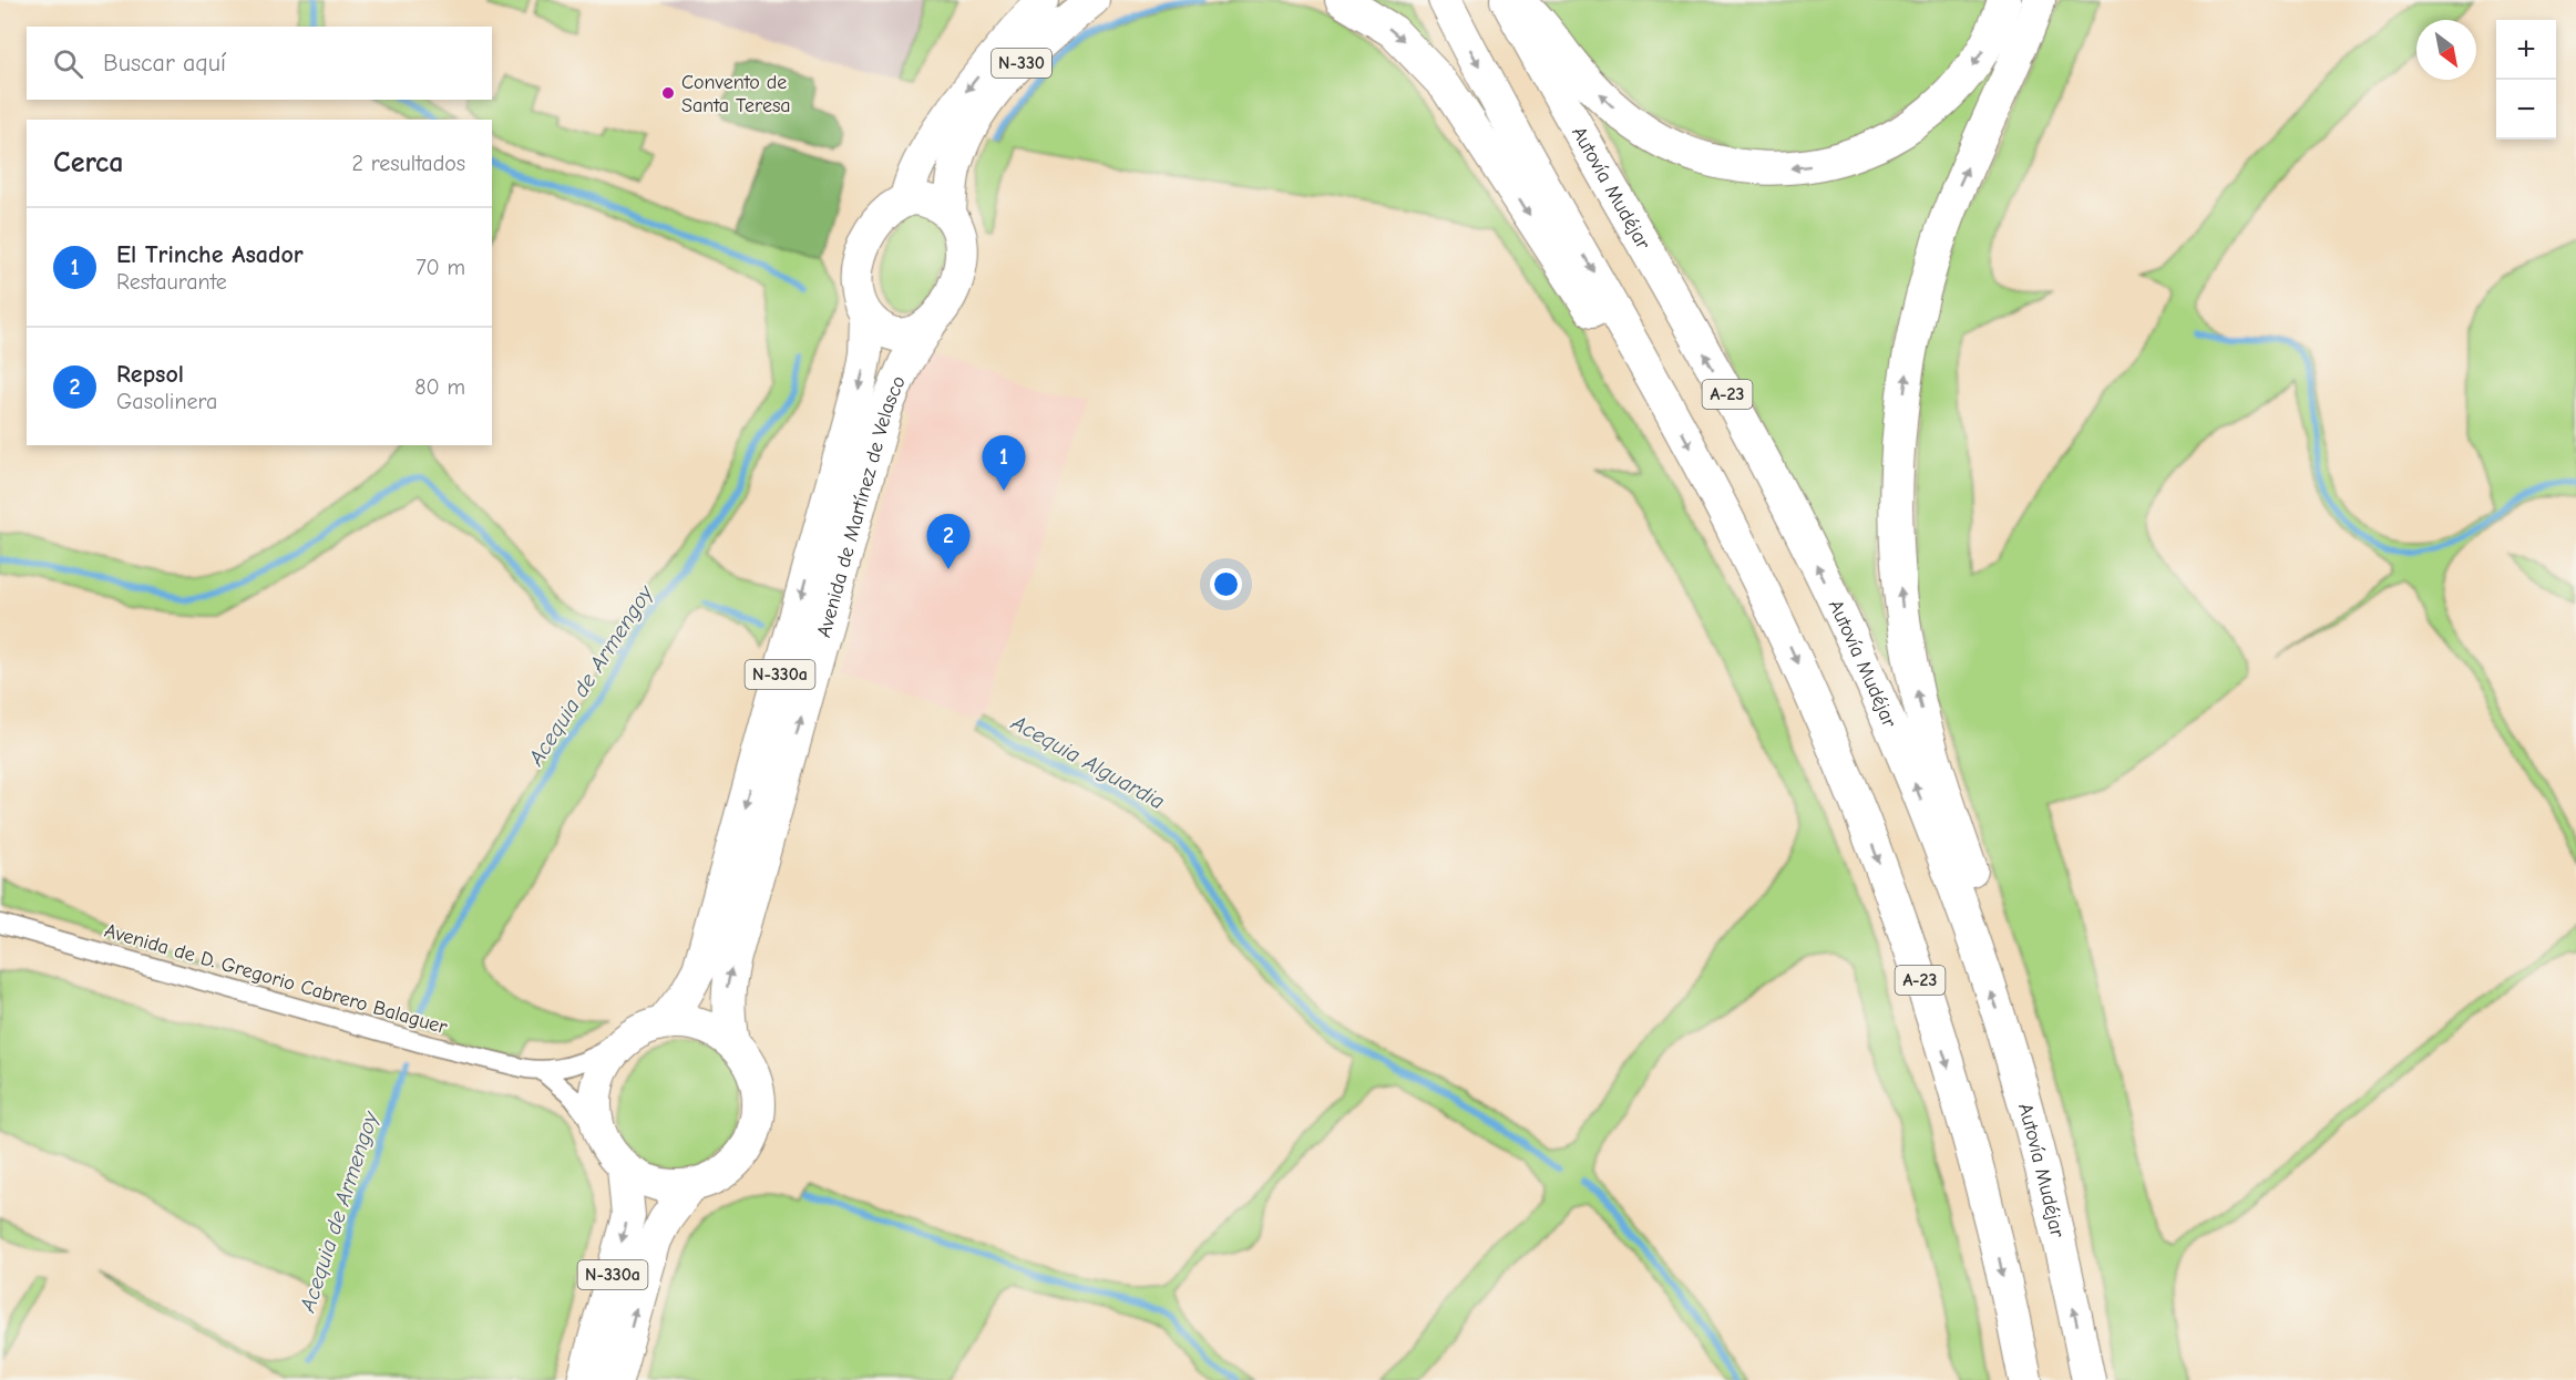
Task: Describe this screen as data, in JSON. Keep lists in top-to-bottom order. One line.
{"streets":{"highway":["N-330","Autovía Mudéjar","A-23","Avenida de Martínez de Velasco","N-330a"],"street":["Avenida de D. Gregorio Cabrero Balaguer"]},"crossings":[["N-330","Avenida de Martínez de Velasco"],["N-330","N-330a"],["Avenida de Martínez de Velasco","N-330a"],["Avenida de Martínez de Velasco","Avenida de D. Gregorio Cabrero Balaguer"],["N-330a","Avenida de D. Gregorio Cabrero Balaguer"]],"water":["Acequia de Armengoy","Acequia Alguardia"],"places":["Convento de Santa Teresa"],"north":"bottom right","page":{"map_buttons":["+","−"],"search":"Buscar aquí","heading":["Cerca","2 resultados"],"list":[{"mark":"1","name":"El Trinche Asador","note":"Restaurante","value":"70 m"},{"mark":"2","name":"Repsol","note":"Gasolinera","value":"80 m"}],"pins":["1","2"]}}
